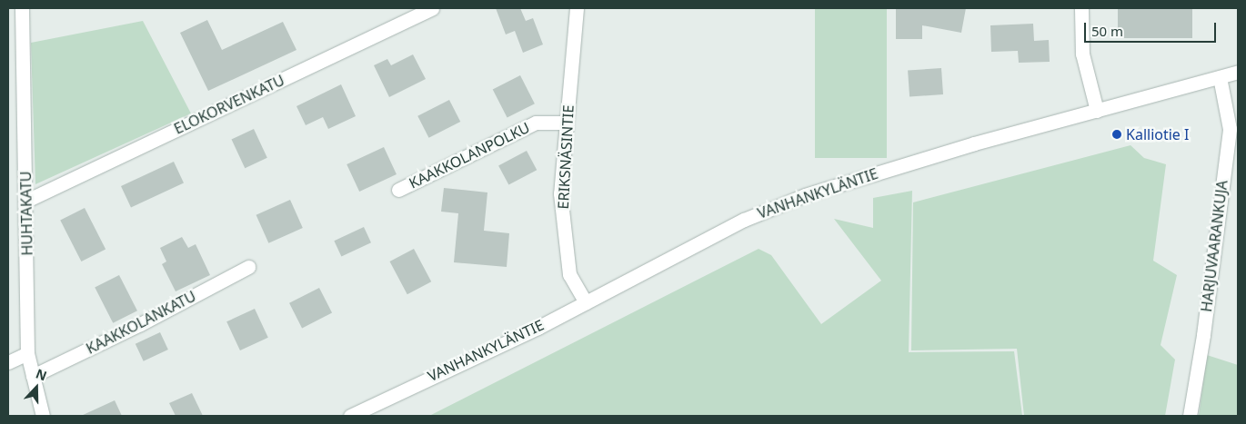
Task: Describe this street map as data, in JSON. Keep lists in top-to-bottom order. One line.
{"streets":{"street":["ELOKORVENKATU","KAAKKOLANPOLKU","ERIKSNÄSINTIE","VANHANKYLÄNTIE","HUHTAKATU","HARJUVAARANKUJA","KAAKKOLANKATU"]},"crossings":[["ELOKORVENKATU","HUHTAKATU"],["KAAKKOLANPOLKU","ERIKSNÄSINTIE"],["ERIKSNÄSINTIE","VANHANKYLÄNTIE"],["VANHANKYLÄNTIE","HARJUVAARANKUJA"],["HUHTAKATU","KAAKKOLANKATU"]],"places":["Kalliotie I"],"scale_bar":"50 m","north":"top"}
